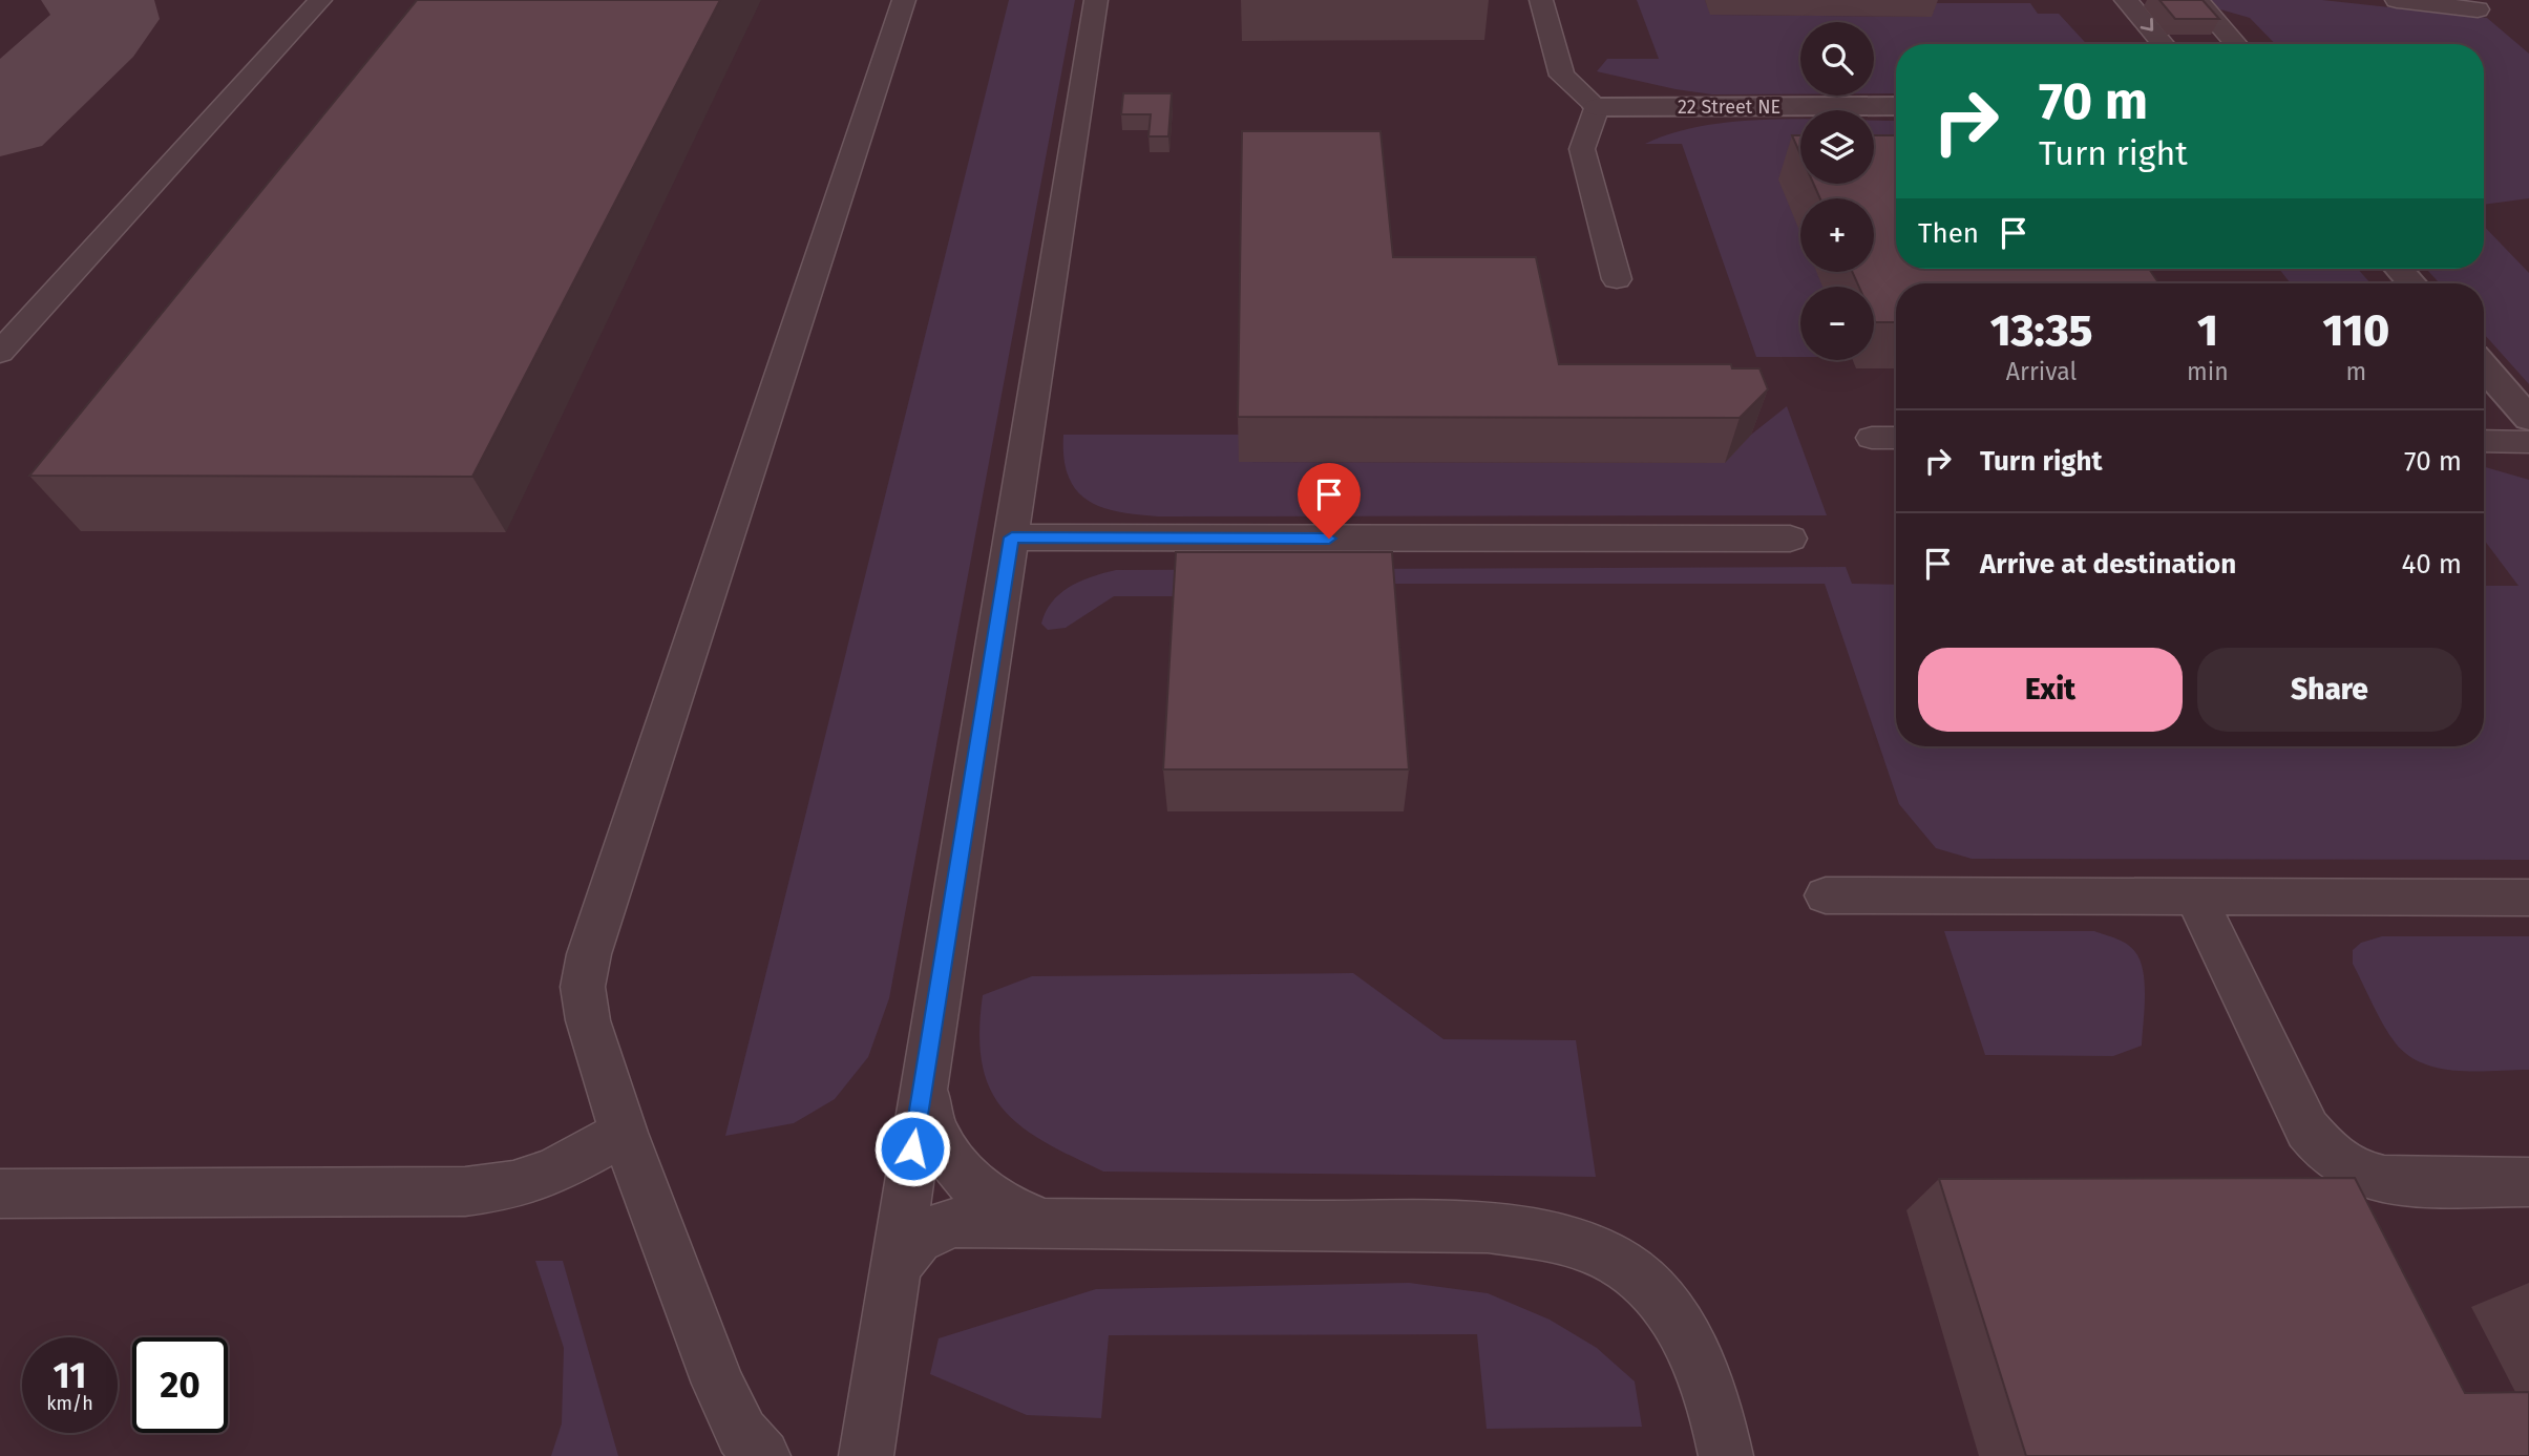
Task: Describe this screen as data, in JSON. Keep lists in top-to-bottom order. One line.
{"streets":{"street":["22 Street NE"]},"page":{"map_buttons":["+","−"],"turn":["70 m","Turn right"],"then":"Then","eta":["13:35","Arrival","1","min","110","m"],"list":[{"name":"Turn right","value":"70 m"},{"name":"Arrive at destination","value":"40 m"}],"buttons":["Exit","Share"],"speed":"11 km/h","limit":"20"}}
